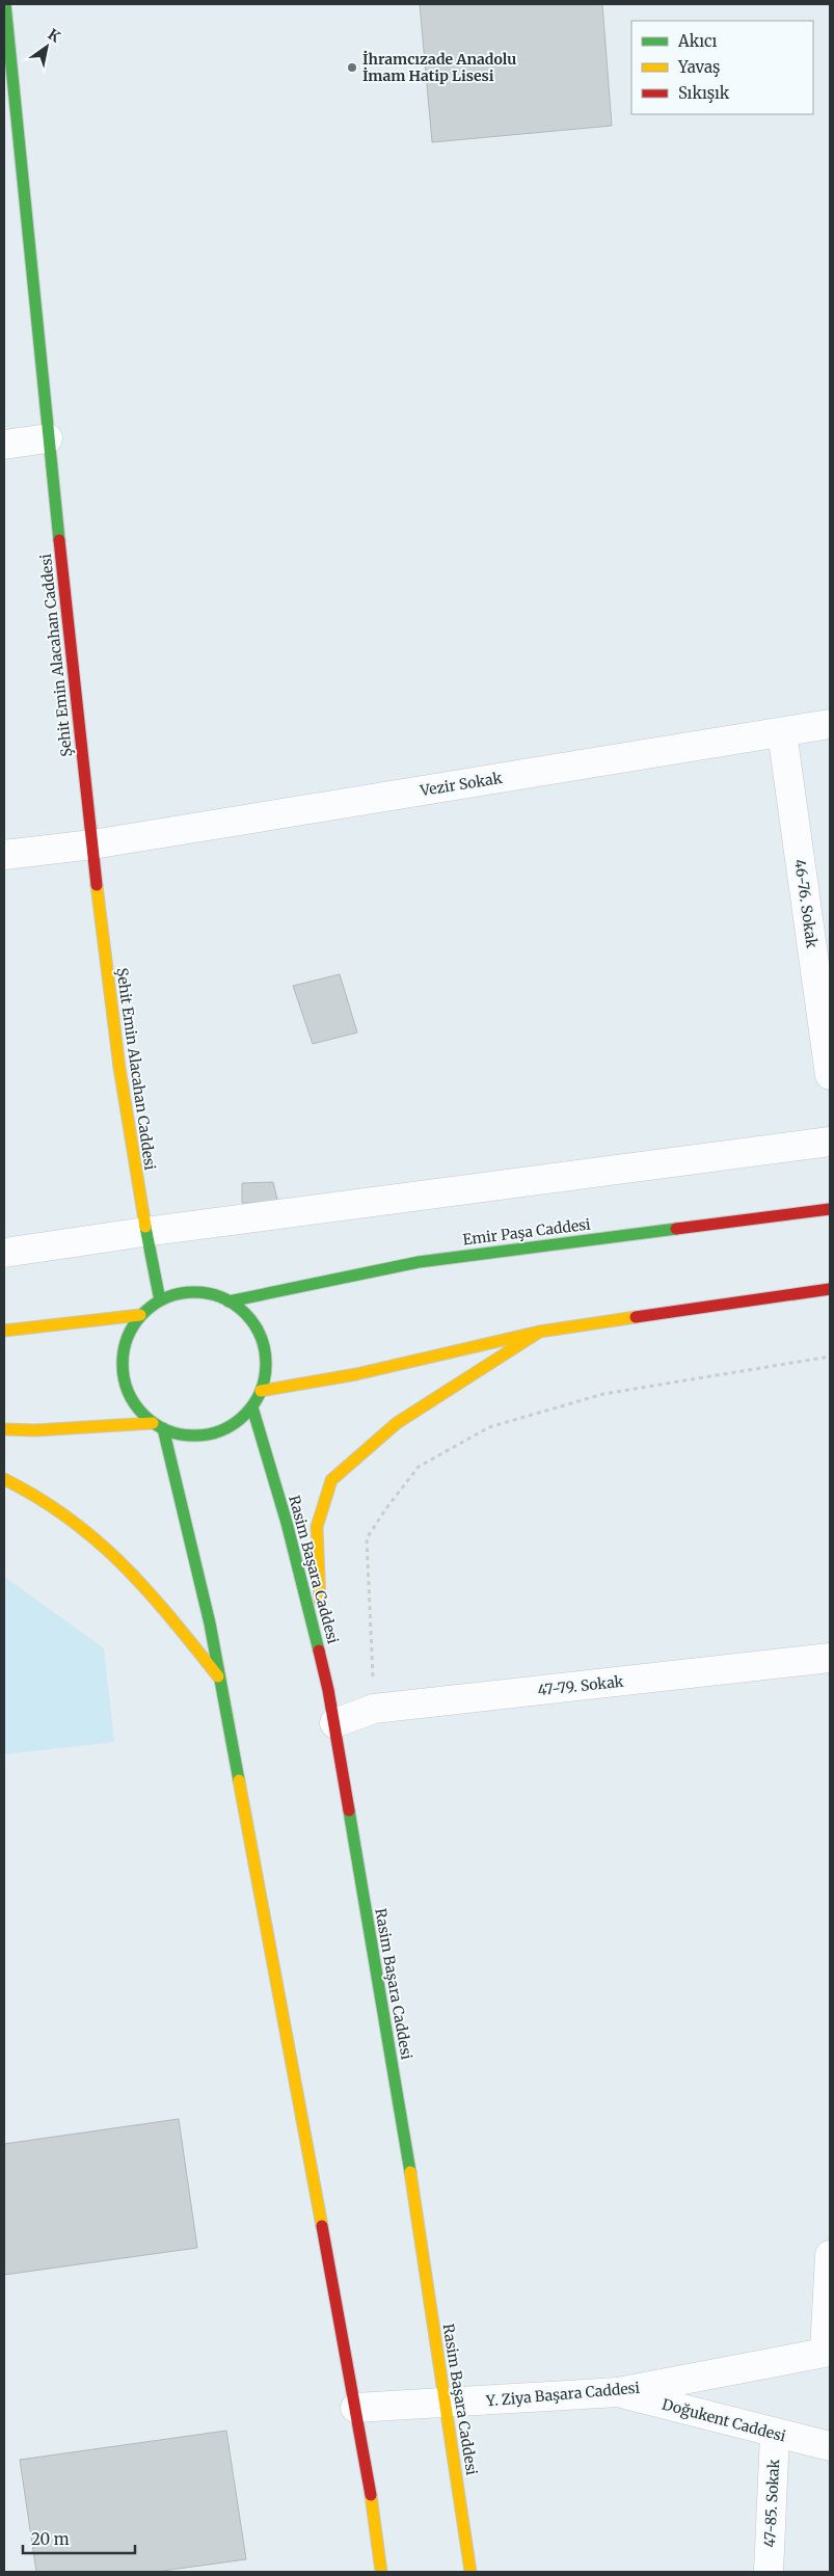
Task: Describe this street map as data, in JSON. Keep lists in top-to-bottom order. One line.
{"streets":{"street":["Şehit Emin Alacahan Caddesi","Vezir Sokak","46-76. Sokak","Emir Paşa Caddesi","Rasim Başara Caddesi","47-79. Sokak","Y. Ziya Başara Caddesi","Doğukent Caddesi","47-85. Sokak"]},"crossings":[["Şehit Emin Alacahan Caddesi","Vezir Sokak"],["Şehit Emin Alacahan Caddesi","Emir Paşa Caddesi"],["Şehit Emin Alacahan Caddesi","Rasim Başara Caddesi"],["Vezir Sokak","46-76. Sokak"],["Emir Paşa Caddesi","Rasim Başara Caddesi"],["Rasim Başara Caddesi","47-79. Sokak"],["Rasim Başara Caddesi","Y. Ziya Başara Caddesi"],["Y. Ziya Başara Caddesi","Doğukent Caddesi"],["Doğukent Caddesi","47-85. Sokak"]],"places":["İhramcızade Anadolu İmam Hatip Lisesi"],"legend":["Akıcı","Yavaş","Sıkışık"],"scale_bar":"20 m","north":"top right"}
